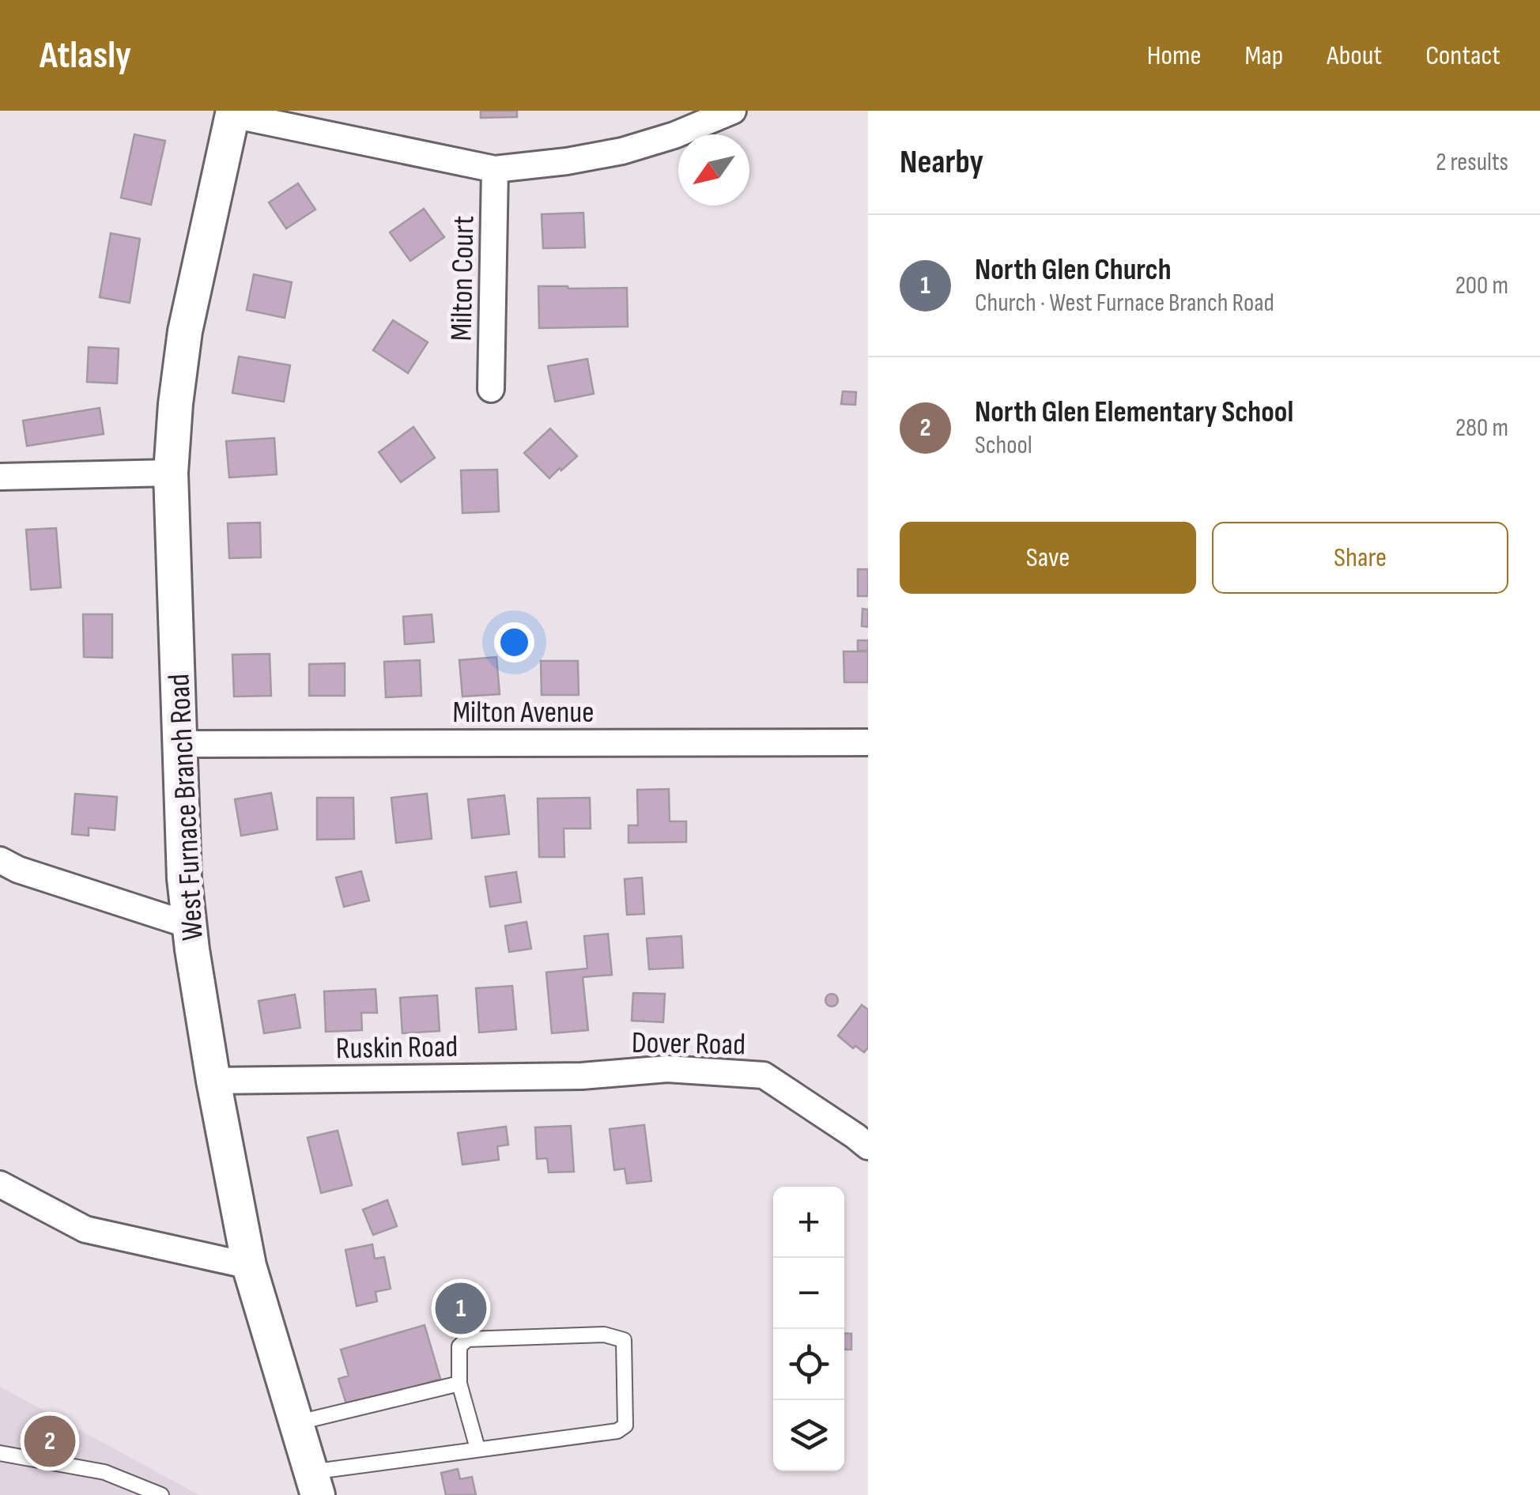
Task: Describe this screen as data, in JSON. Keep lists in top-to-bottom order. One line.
{"streets":{"street":["Milton Court","Milton Avenue","West Furnace Branch Road","Dover Road","Ruskin Road"]},"crossings":[["Milton Avenue","West Furnace Branch Road"],["West Furnace Branch Road","Ruskin Road"],["Dover Road","Ruskin Road"]],"north":"bottom left","page":{"header":"Atlasly","nav":["Home","Map","About","Contact"],"heading":["Nearby","2 results"],"list":[{"mark":"1","name":"North Glen Church","note":"Church · West Furnace Branch Road","value":"200 m"},{"mark":"2","name":"North Glen Elementary School","note":"School","value":"280 m"}],"buttons":["Save","Share"],"map_buttons":["+","−"],"pins":["1","2"]}}
